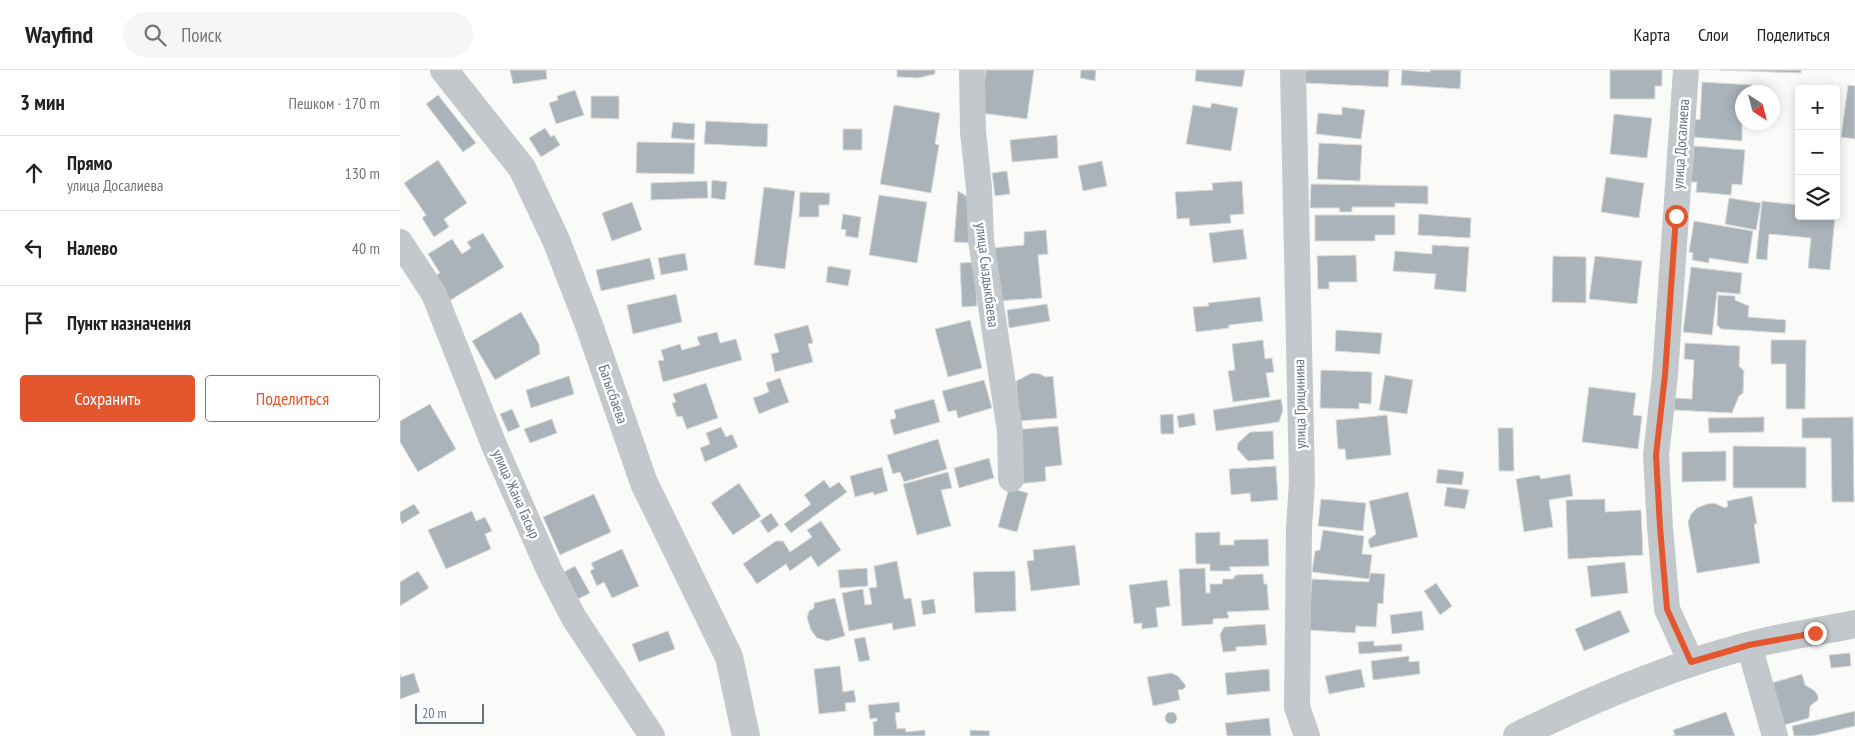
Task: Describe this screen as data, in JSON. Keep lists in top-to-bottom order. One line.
{"streets":{"street":["улица Досалиева","улица Сыздыкбаева","Багысбаева","улица Грицинина","улица Жана Гасыр"]},"scale_bar":"20 m","north":"bottom right","page":{"header":"Wayfind","search":"Поиск","nav":["Карта","Слои","Поделиться"],"heading":["3 мин","Пешком · 170 m"],"map_buttons":["+","−"],"list":[["Прямо","улица Досалиева","130 m"],["Налево","40 m"],"Пункт назначения"],"buttons":["Сохранить","Поделиться"],"scale":"20 m"}}
